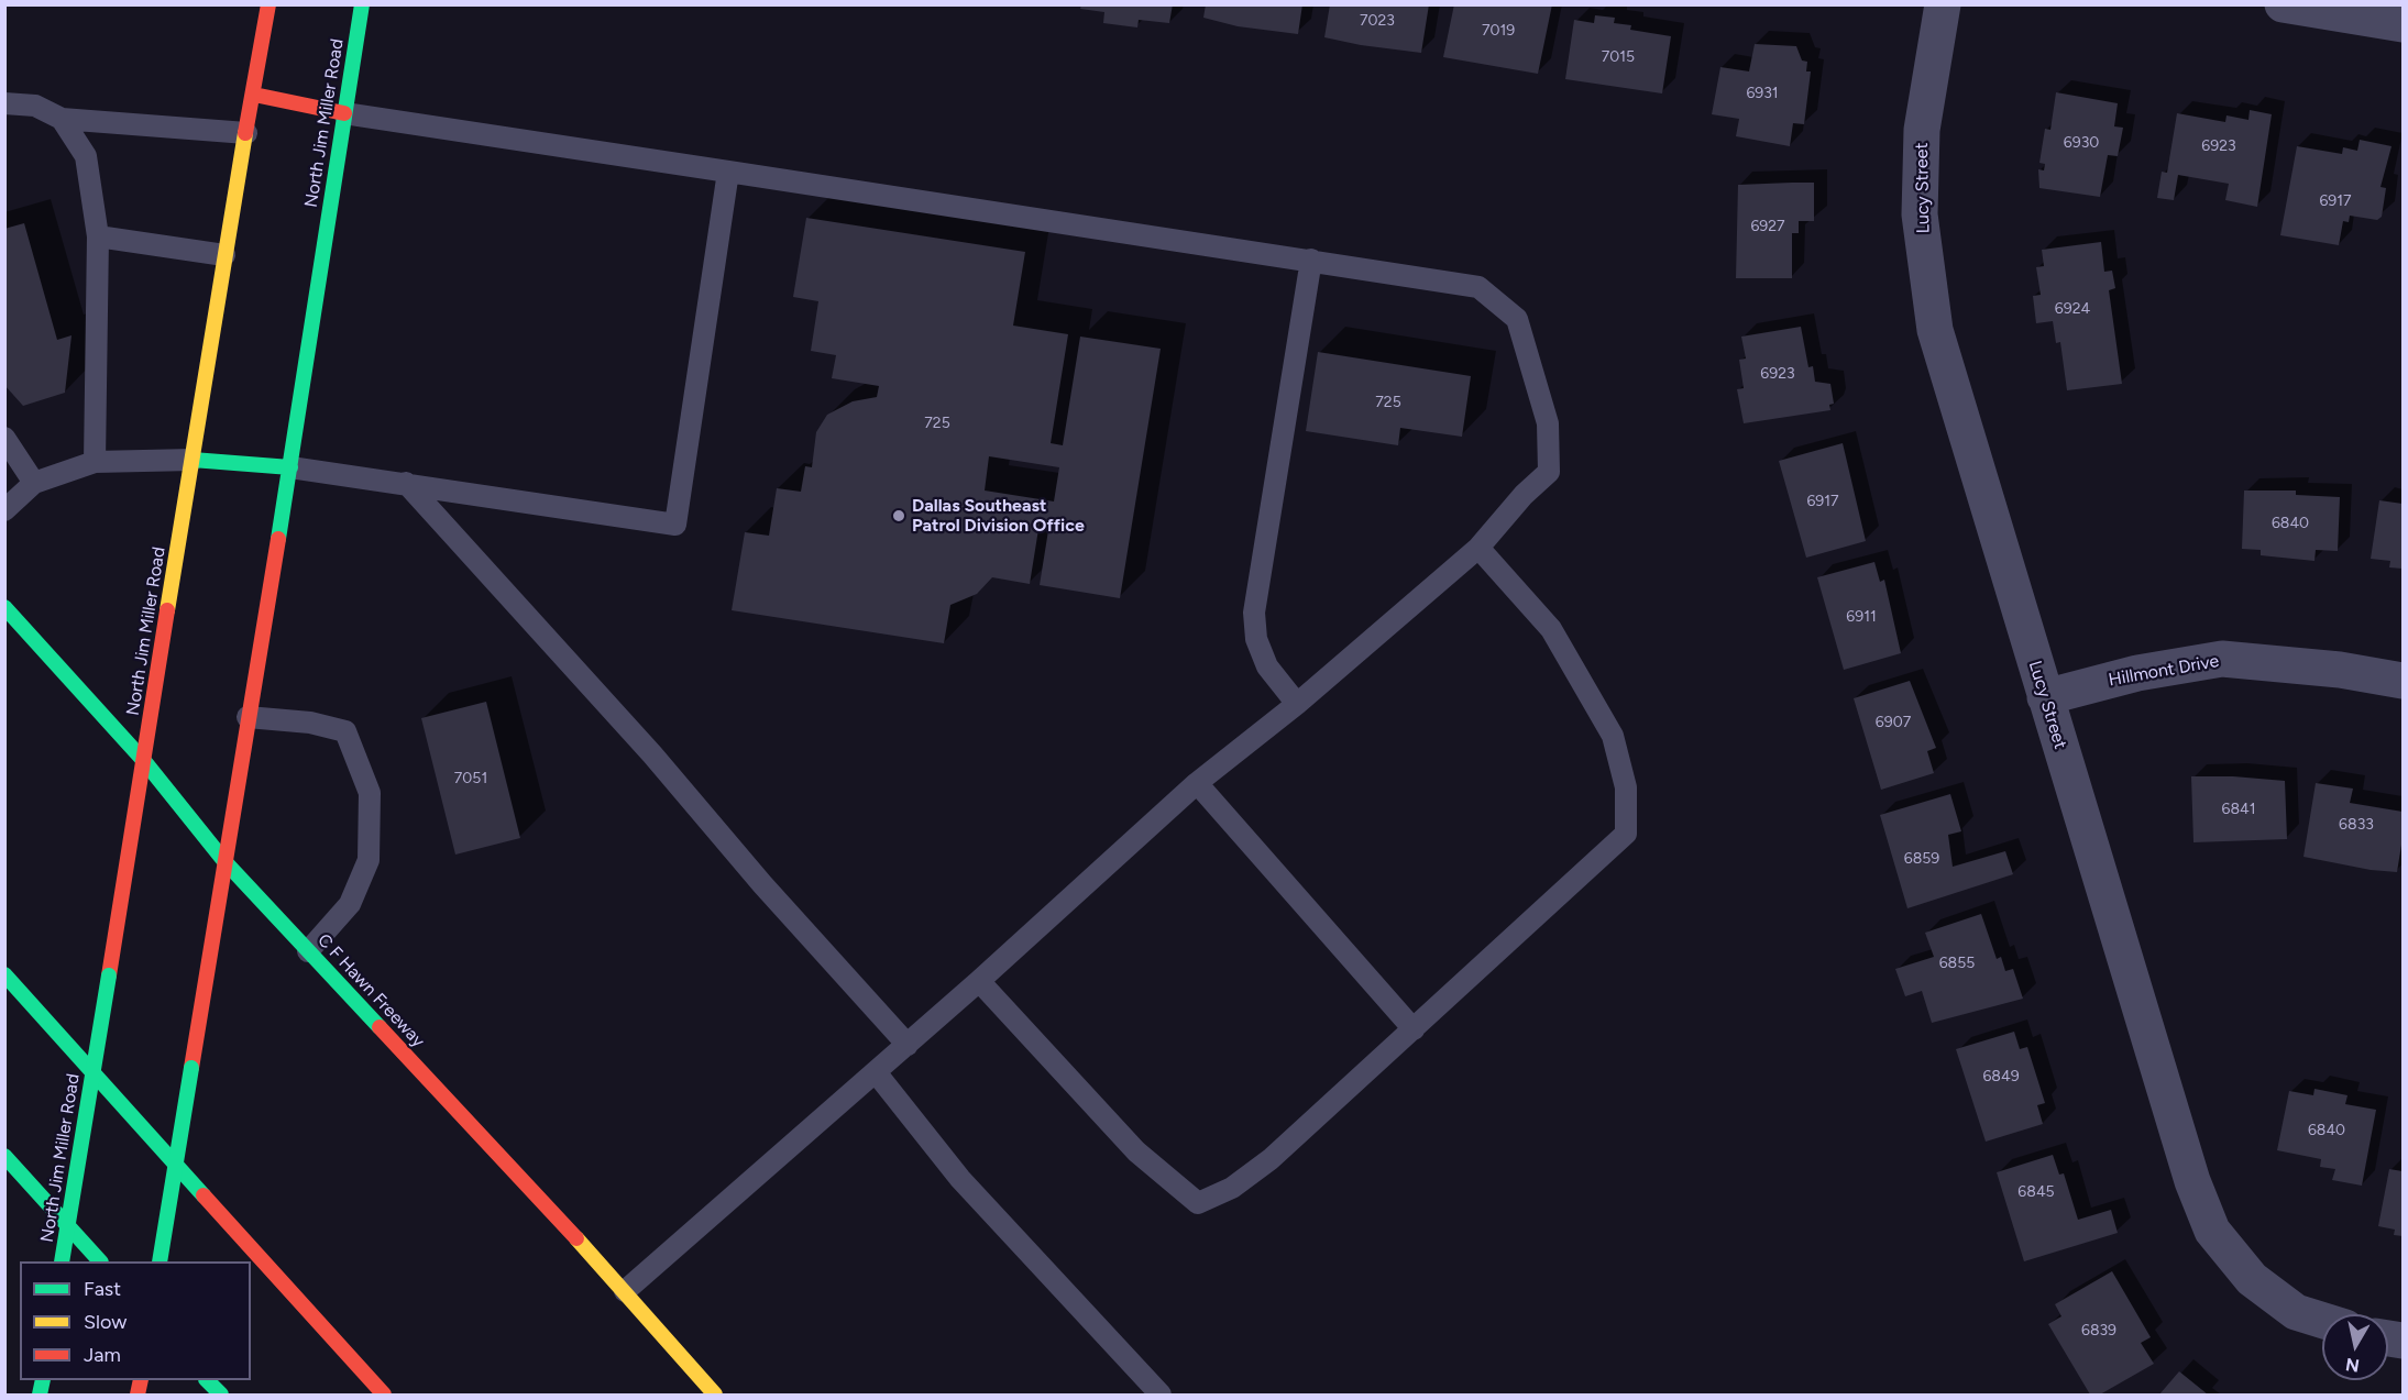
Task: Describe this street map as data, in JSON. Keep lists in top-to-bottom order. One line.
{"streets":{"main road":["North Jim Miller Road","C F Hawn Freeway"],"street":["Lucy Street","Hillmont Drive"]},"crossings":[["North Jim Miller Road","C F Hawn Freeway"],["Lucy Street","Hillmont Drive"]],"places":["Dallas Southeast Patrol Division Office"],"house_numbers":["7023","7019","7015","6931","6930","6923","6917","6927","6924","6923","725","725","6917","6840","6911","6907","7051","6841","6833","6859","6855","6849","6840","6845","6839"],"legend":["Fast","Slow","Jam"],"north":"bottom"}
